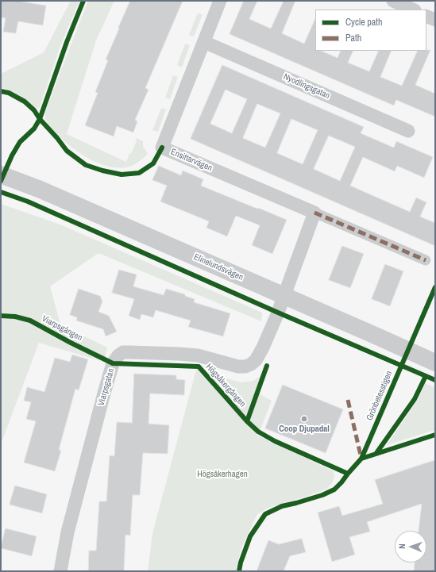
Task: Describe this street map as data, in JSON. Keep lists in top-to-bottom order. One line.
{"streets":{"street":["Nyodlingsgatan","Ensittarvägen","Elinelundsvägen","Viarpsgatan"],"cycle path":["Viarpsgången","Högsåkergången","Grönbetesstigen"]},"crossings":[["Nyodlingsgatan","Ensittarvägen"],["Elinelundsvägen","Viarpsgatan"]],"parks":["Högsåkerhagen"],"places":["Coop Djupadal"],"legend":["Cycle path","Path"],"north":"left"}
